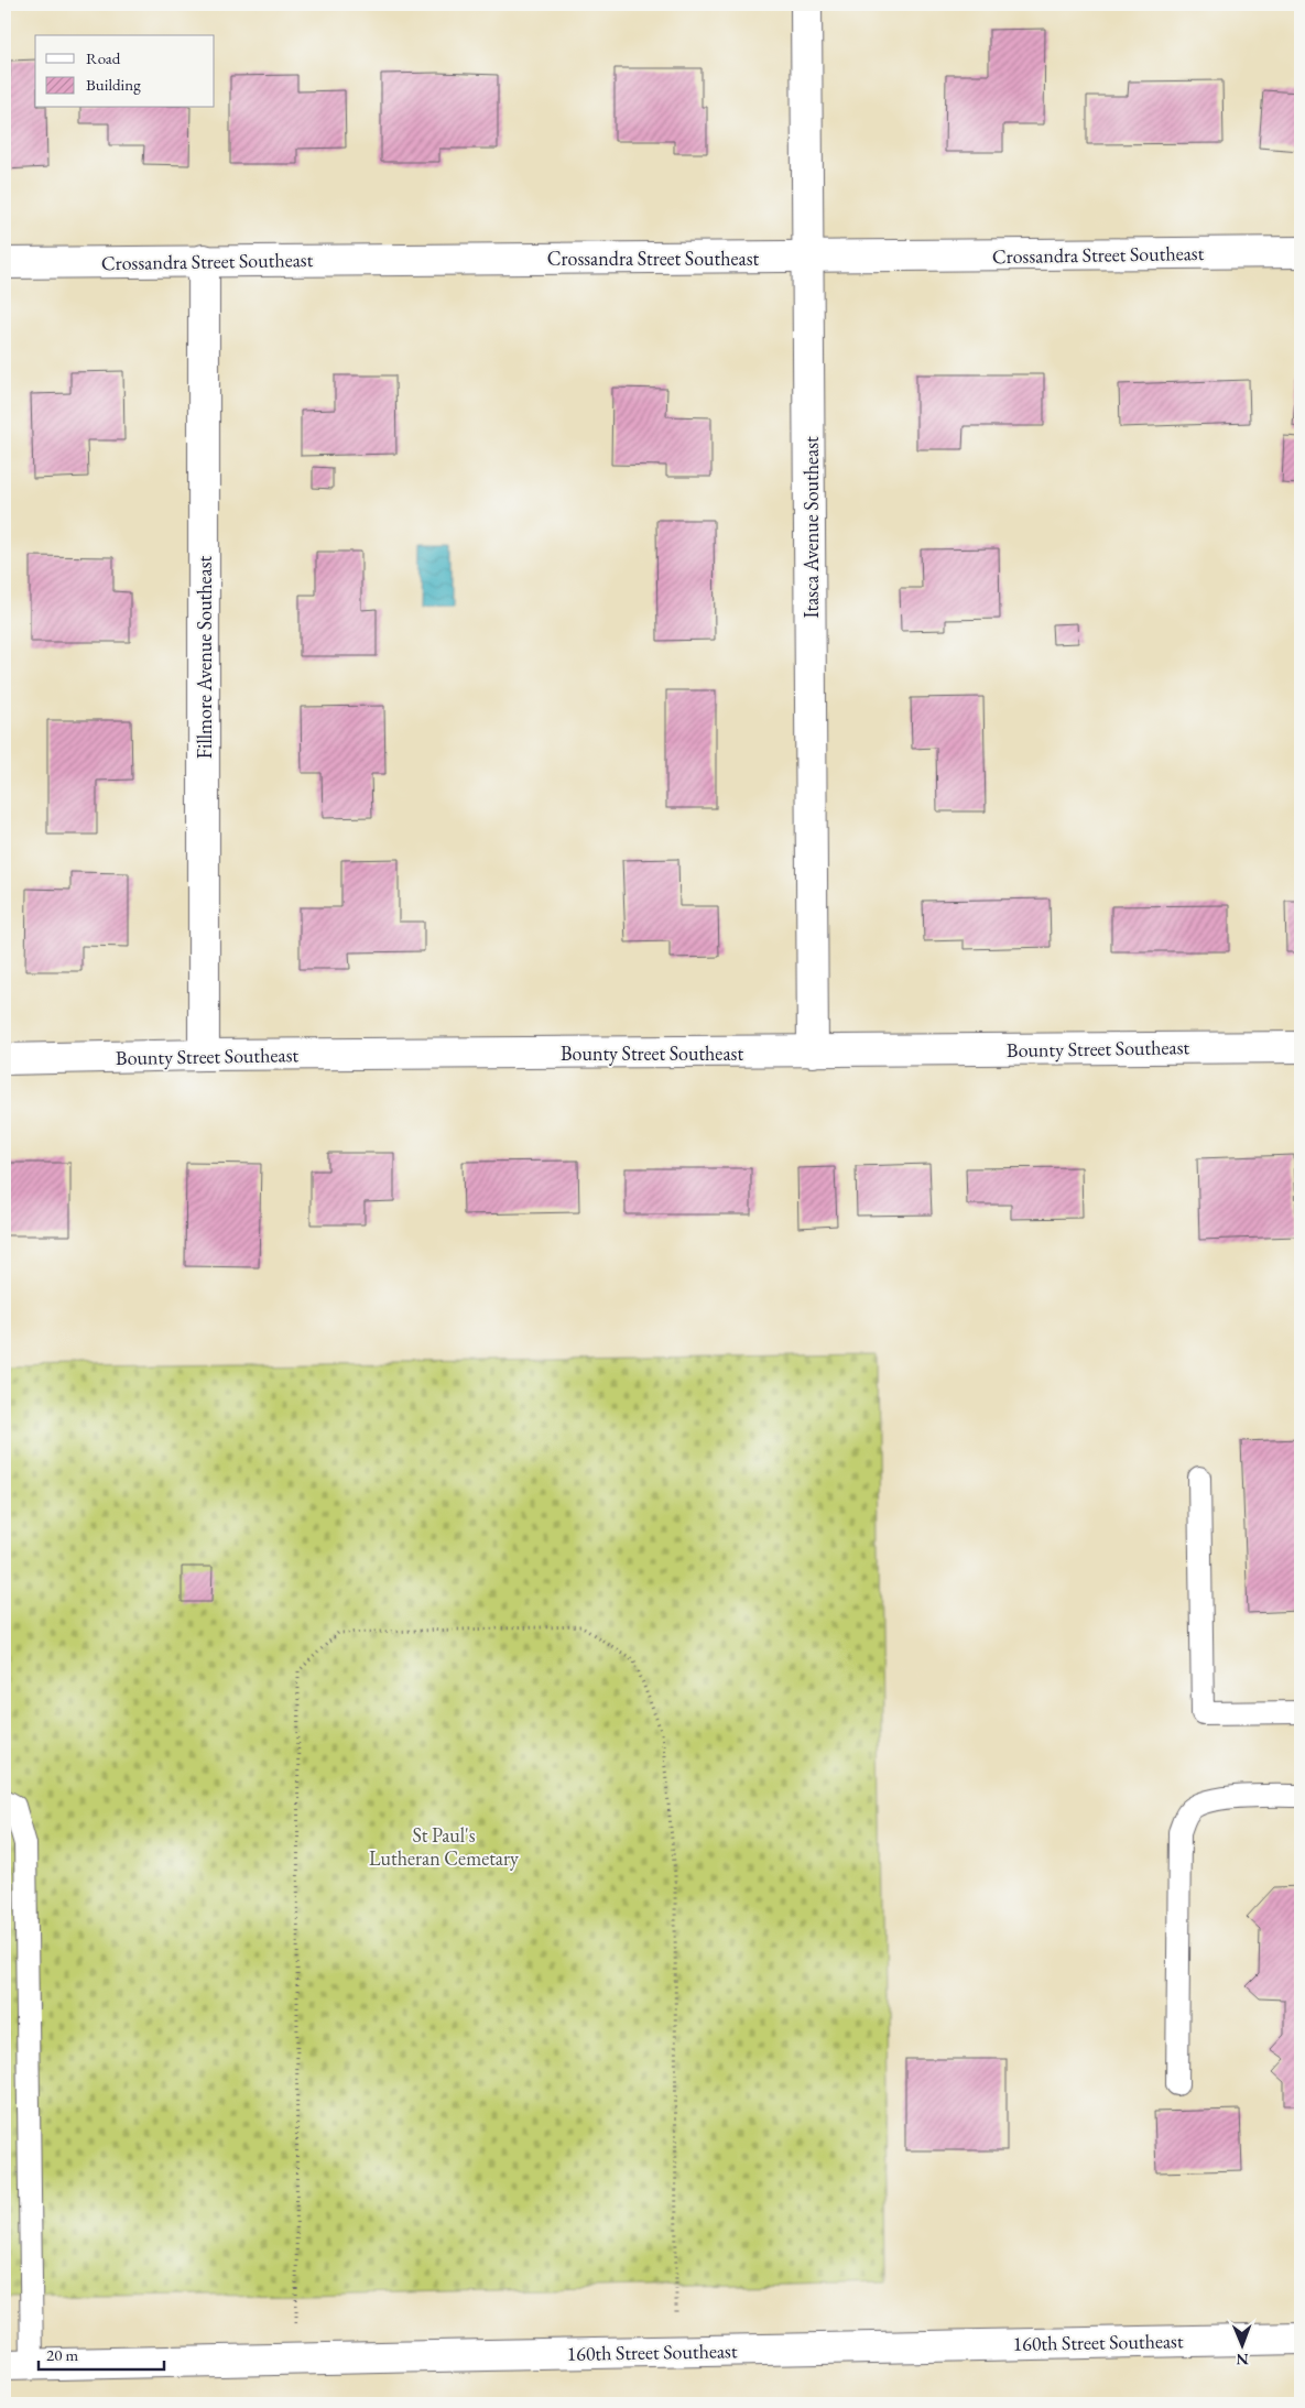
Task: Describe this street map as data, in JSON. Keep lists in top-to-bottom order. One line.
{"streets":{"street":["Crossandra Street Southeast","Itasca Avenue Southeast","Fillmore Avenue Southeast","Bounty Street Southeast","160th Street Southeast"]},"crossings":[["Crossandra Street Southeast","Itasca Avenue Southeast"],["Crossandra Street Southeast","Fillmore Avenue Southeast"],["Itasca Avenue Southeast","Bounty Street Southeast"],["Fillmore Avenue Southeast","Bounty Street Southeast"]],"parks":["St Paul's Lutheran Cemetary"],"legend":["Road","Building"],"scale_bar":"20 m","north":"bottom"}
